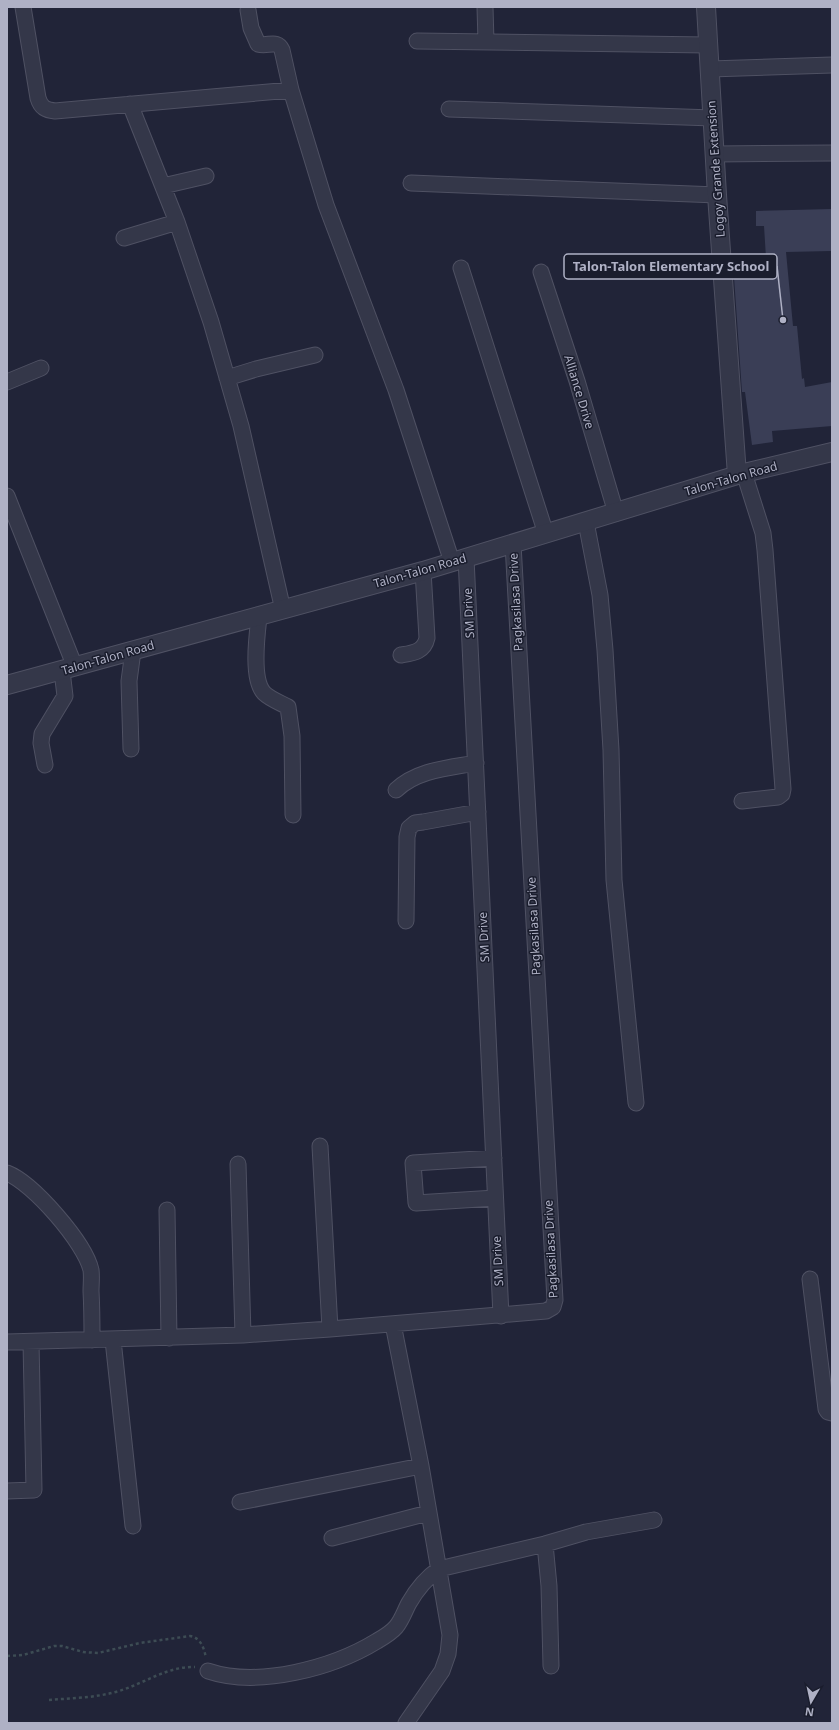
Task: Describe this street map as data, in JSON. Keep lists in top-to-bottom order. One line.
{"streets":{"street":["Logoy Grande Extension","Alliance Drive","Talon-Talon Road","Pagkasilasa Drive","SM Drive"]},"crossings":[["Logoy Grande Extension","Talon-Talon Road"],["Alliance Drive","Talon-Talon Road"],["Talon-Talon Road","Pagkasilasa Drive"],["Talon-Talon Road","SM Drive"],["Pagkasilasa Drive","SM Drive"]],"places":["Talon-Talon Elementary School"],"north":"bottom"}
